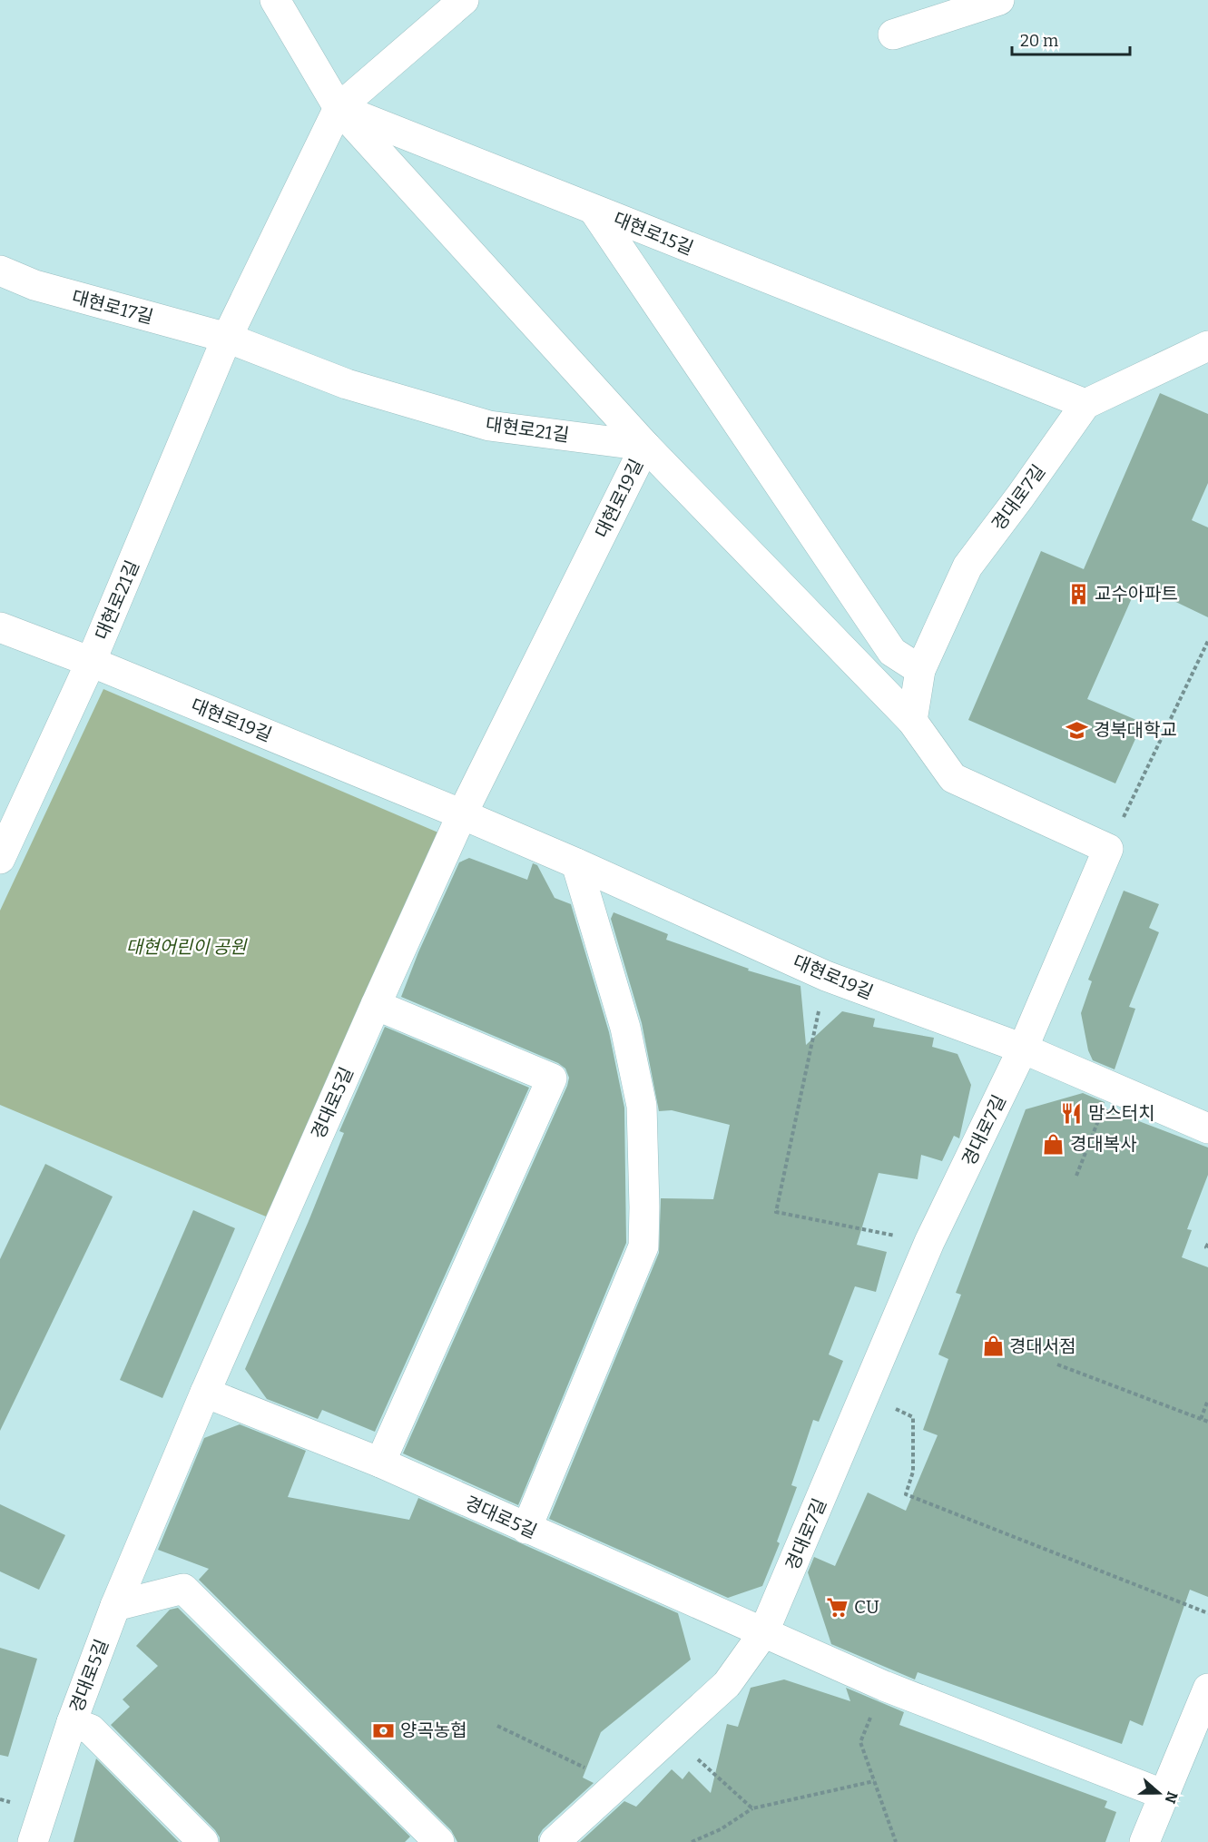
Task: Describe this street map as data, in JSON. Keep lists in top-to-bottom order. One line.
{"streets":{"street":["대현로15길","대현로17길","대현로21길","경대로7길","대현로19길","경대로5길"]},"crossings":[["대현로15길","대현로21길"],["대현로15길","경대로7길"],["대현로17길","대현로21길"],["대현로21길","대현로19길"],["경대로7길","대현로19길"],["경대로7길","경대로5길"],["대현로19길","경대로5길"]],"parks":["대현어린이 공원"],"places":{"building":["교수아파트"],"school or university":["경북대학교"],"restaurant":["맘스터치"],"shop":["경대복사","경대서점"],"supermarket":["CU"],"bank":["양곡농협"]},"scale_bar":"20 m","north":"right"}
